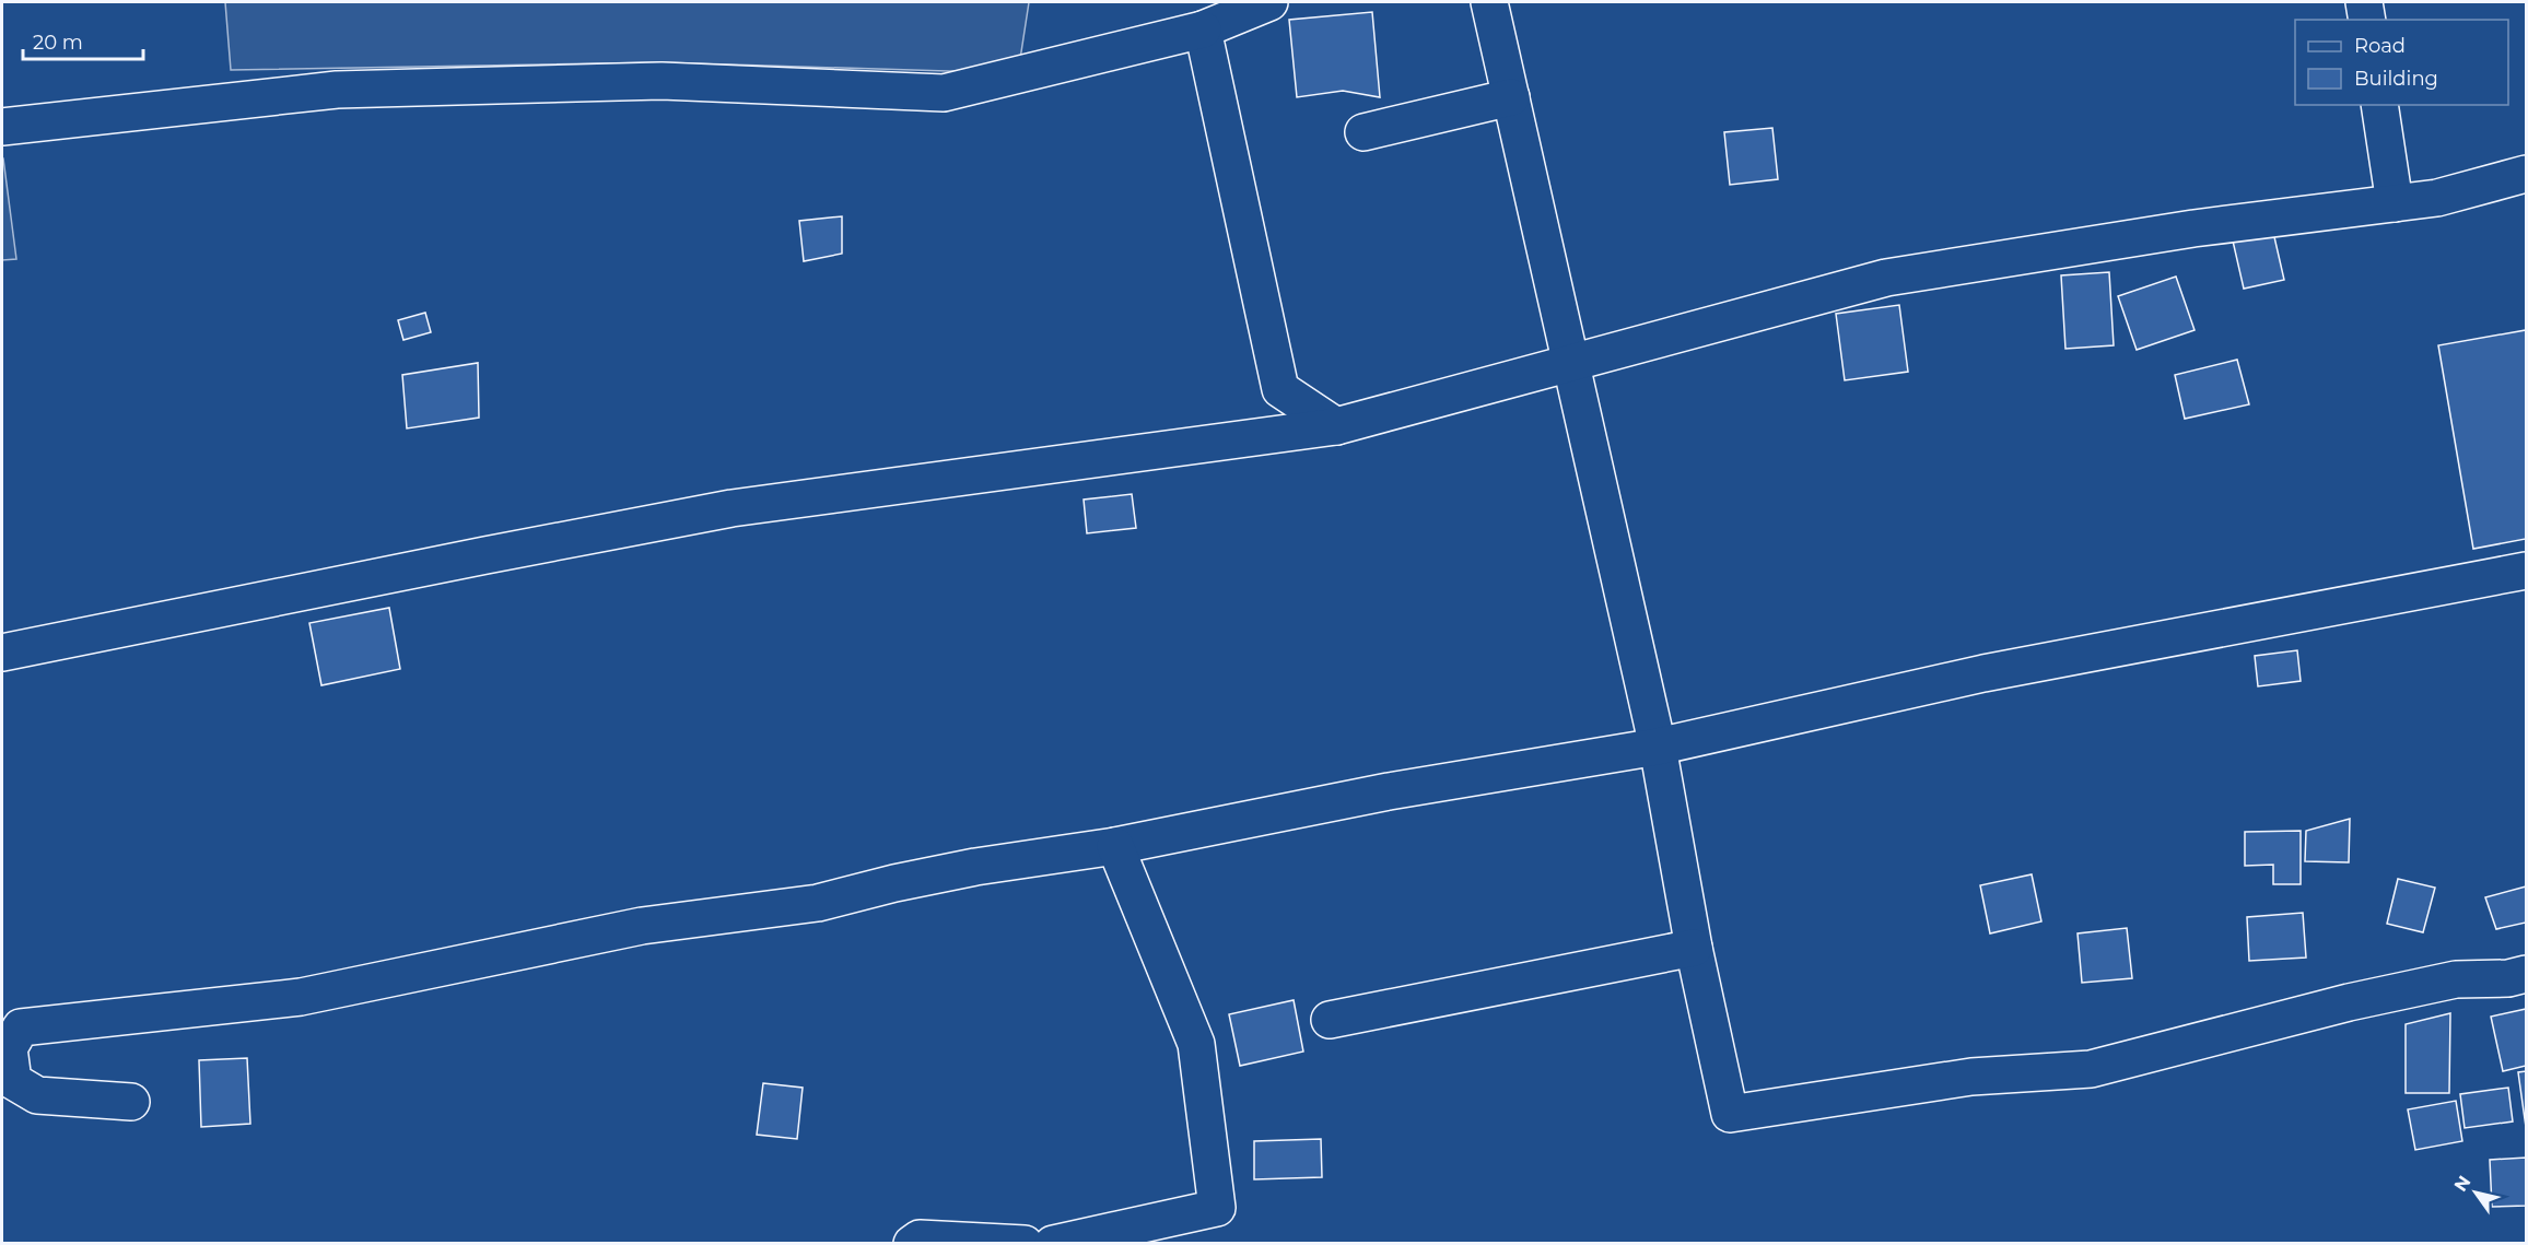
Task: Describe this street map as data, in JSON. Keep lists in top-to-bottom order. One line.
{"legend":["Road","Building"],"scale_bar":"20 m","north":"top left"}
